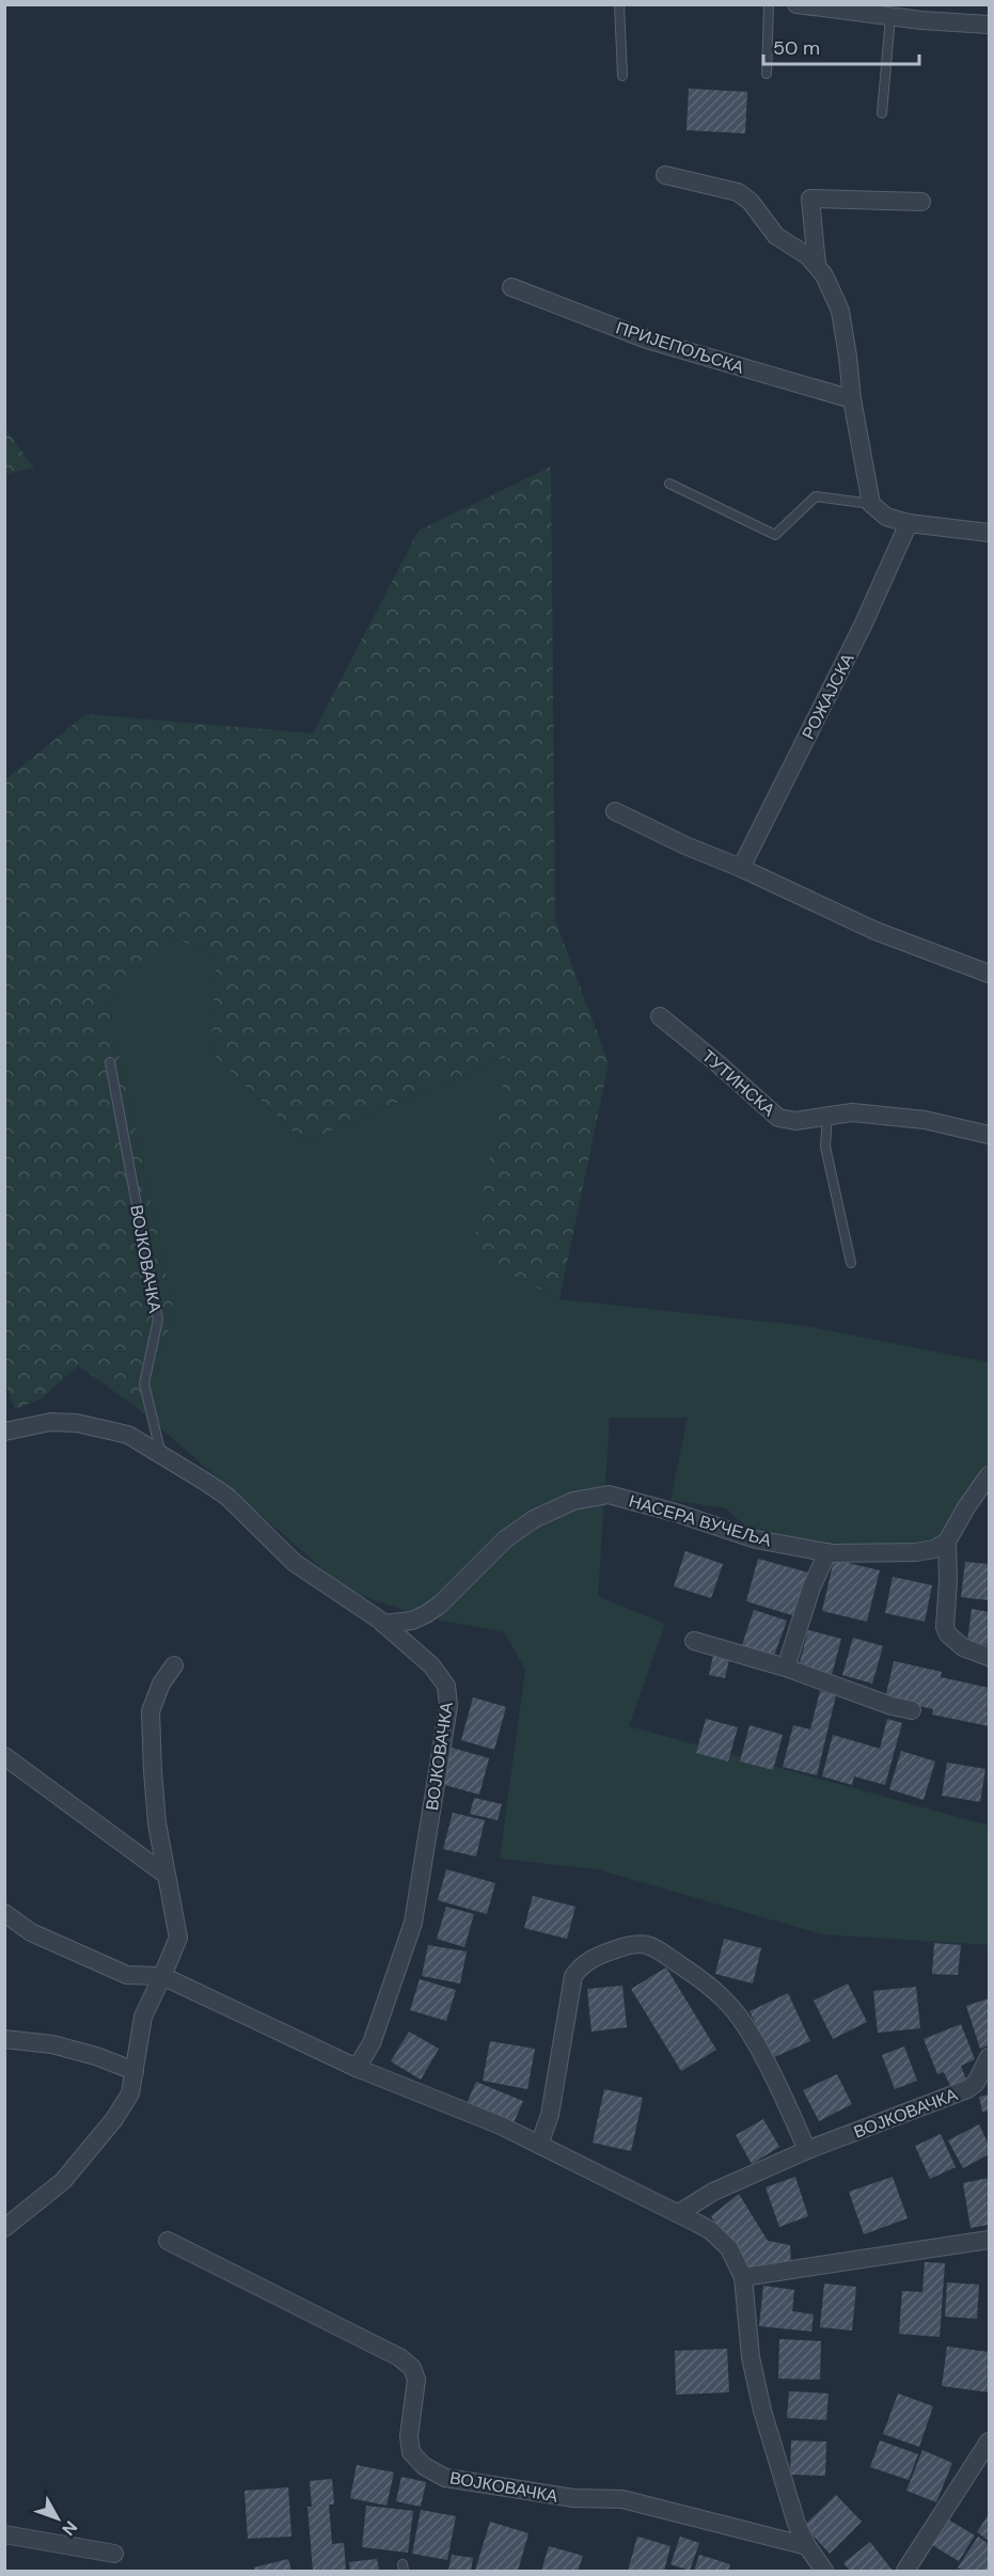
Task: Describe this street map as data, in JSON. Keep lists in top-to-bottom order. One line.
{"streets":{"street":["ПРИЈЕПОЉСКА","РОЖАЈСКА","ТУТИНСКА","ВОЈКОВАЧКА","НАСЕРА ВУЧЕЉА"]},"crossings":[["ВОЈКОВАЧКА","НАСЕРА ВУЧЕЉА"]],"scale_bar":"50 m","north":"bottom right"}
